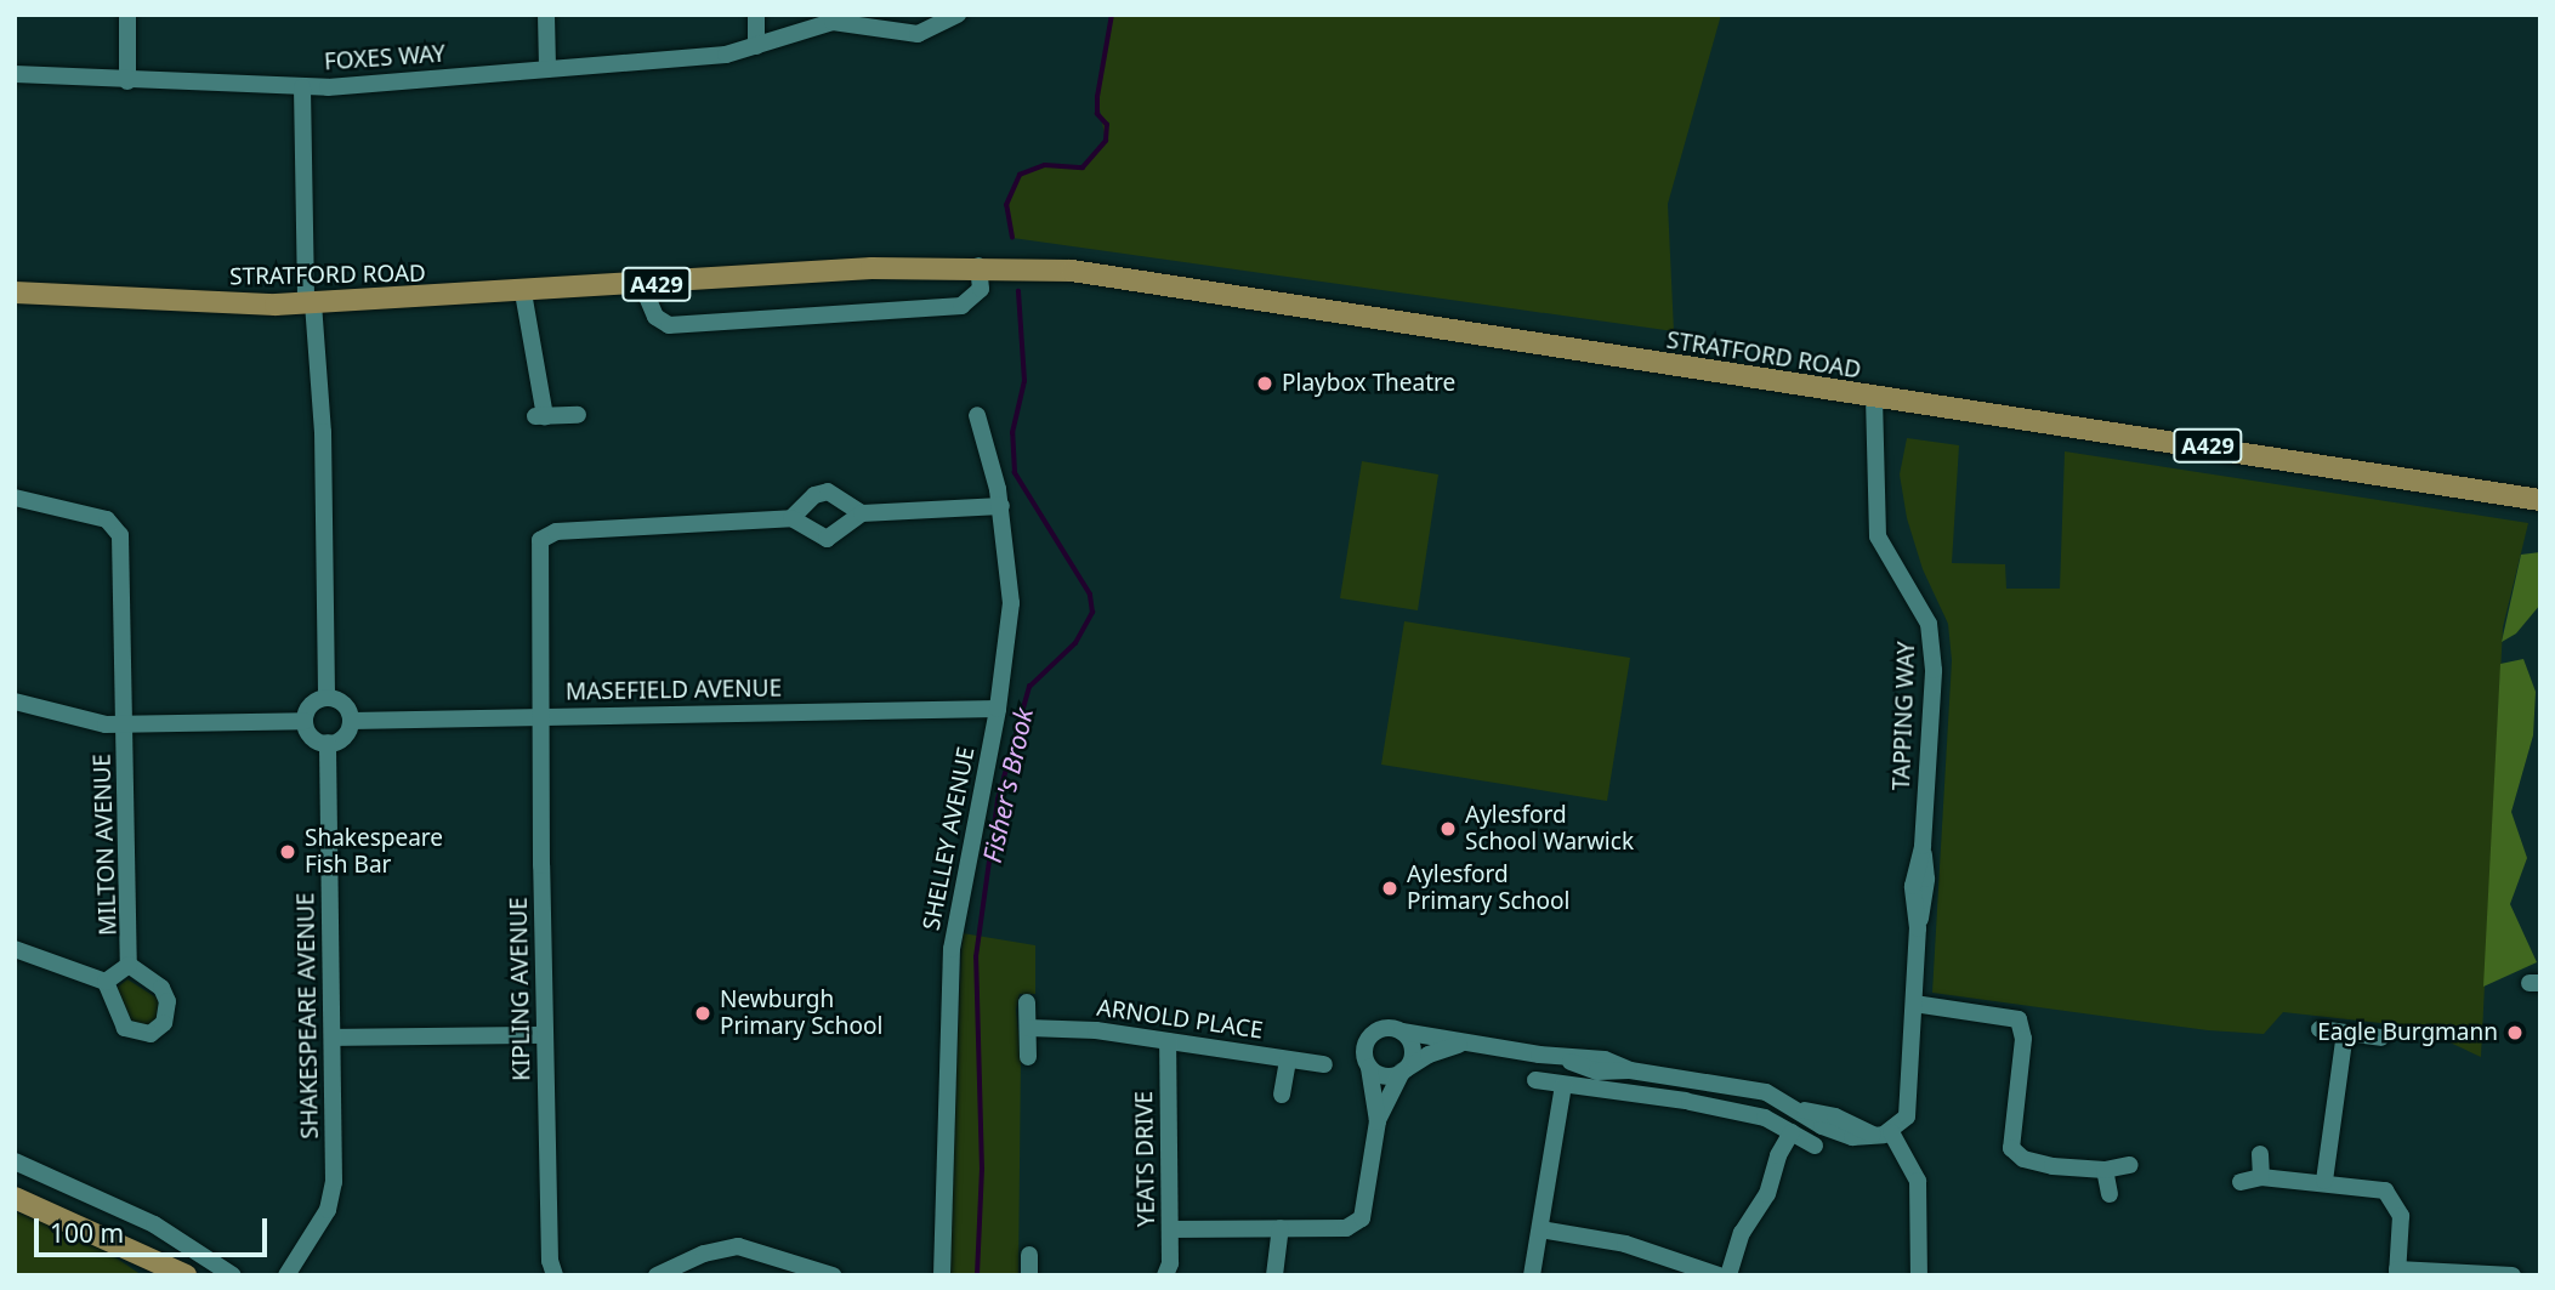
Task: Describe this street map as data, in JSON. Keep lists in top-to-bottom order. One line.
{"streets":{"main road":["STRATFORD ROAD","A429"],"street":["FOXES WAY","MASEFIELD AVENUE","TAPPING WAY","SHELLEY AVENUE","MILTON AVENUE","KIPLING AVENUE","SHAKESPEARE AVENUE","ARNOLD PLACE","YEATS DRIVE"]},"crossings":[["STRATFORD ROAD","TAPPING WAY"],["MASEFIELD AVENUE","SHELLEY AVENUE"],["MASEFIELD AVENUE","KIPLING AVENUE"],["MASEFIELD AVENUE","SHAKESPEARE AVENUE"],["ARNOLD PLACE","YEATS DRIVE"]],"water":["Fisher's Brook"],"places":["Playbox Theatre","Aylesford School Warwick","Shakespeare Fish Bar","Aylesford Primary School","Newburgh Primary School","Eagle Burgmann"],"scale_bar":"100 m"}
